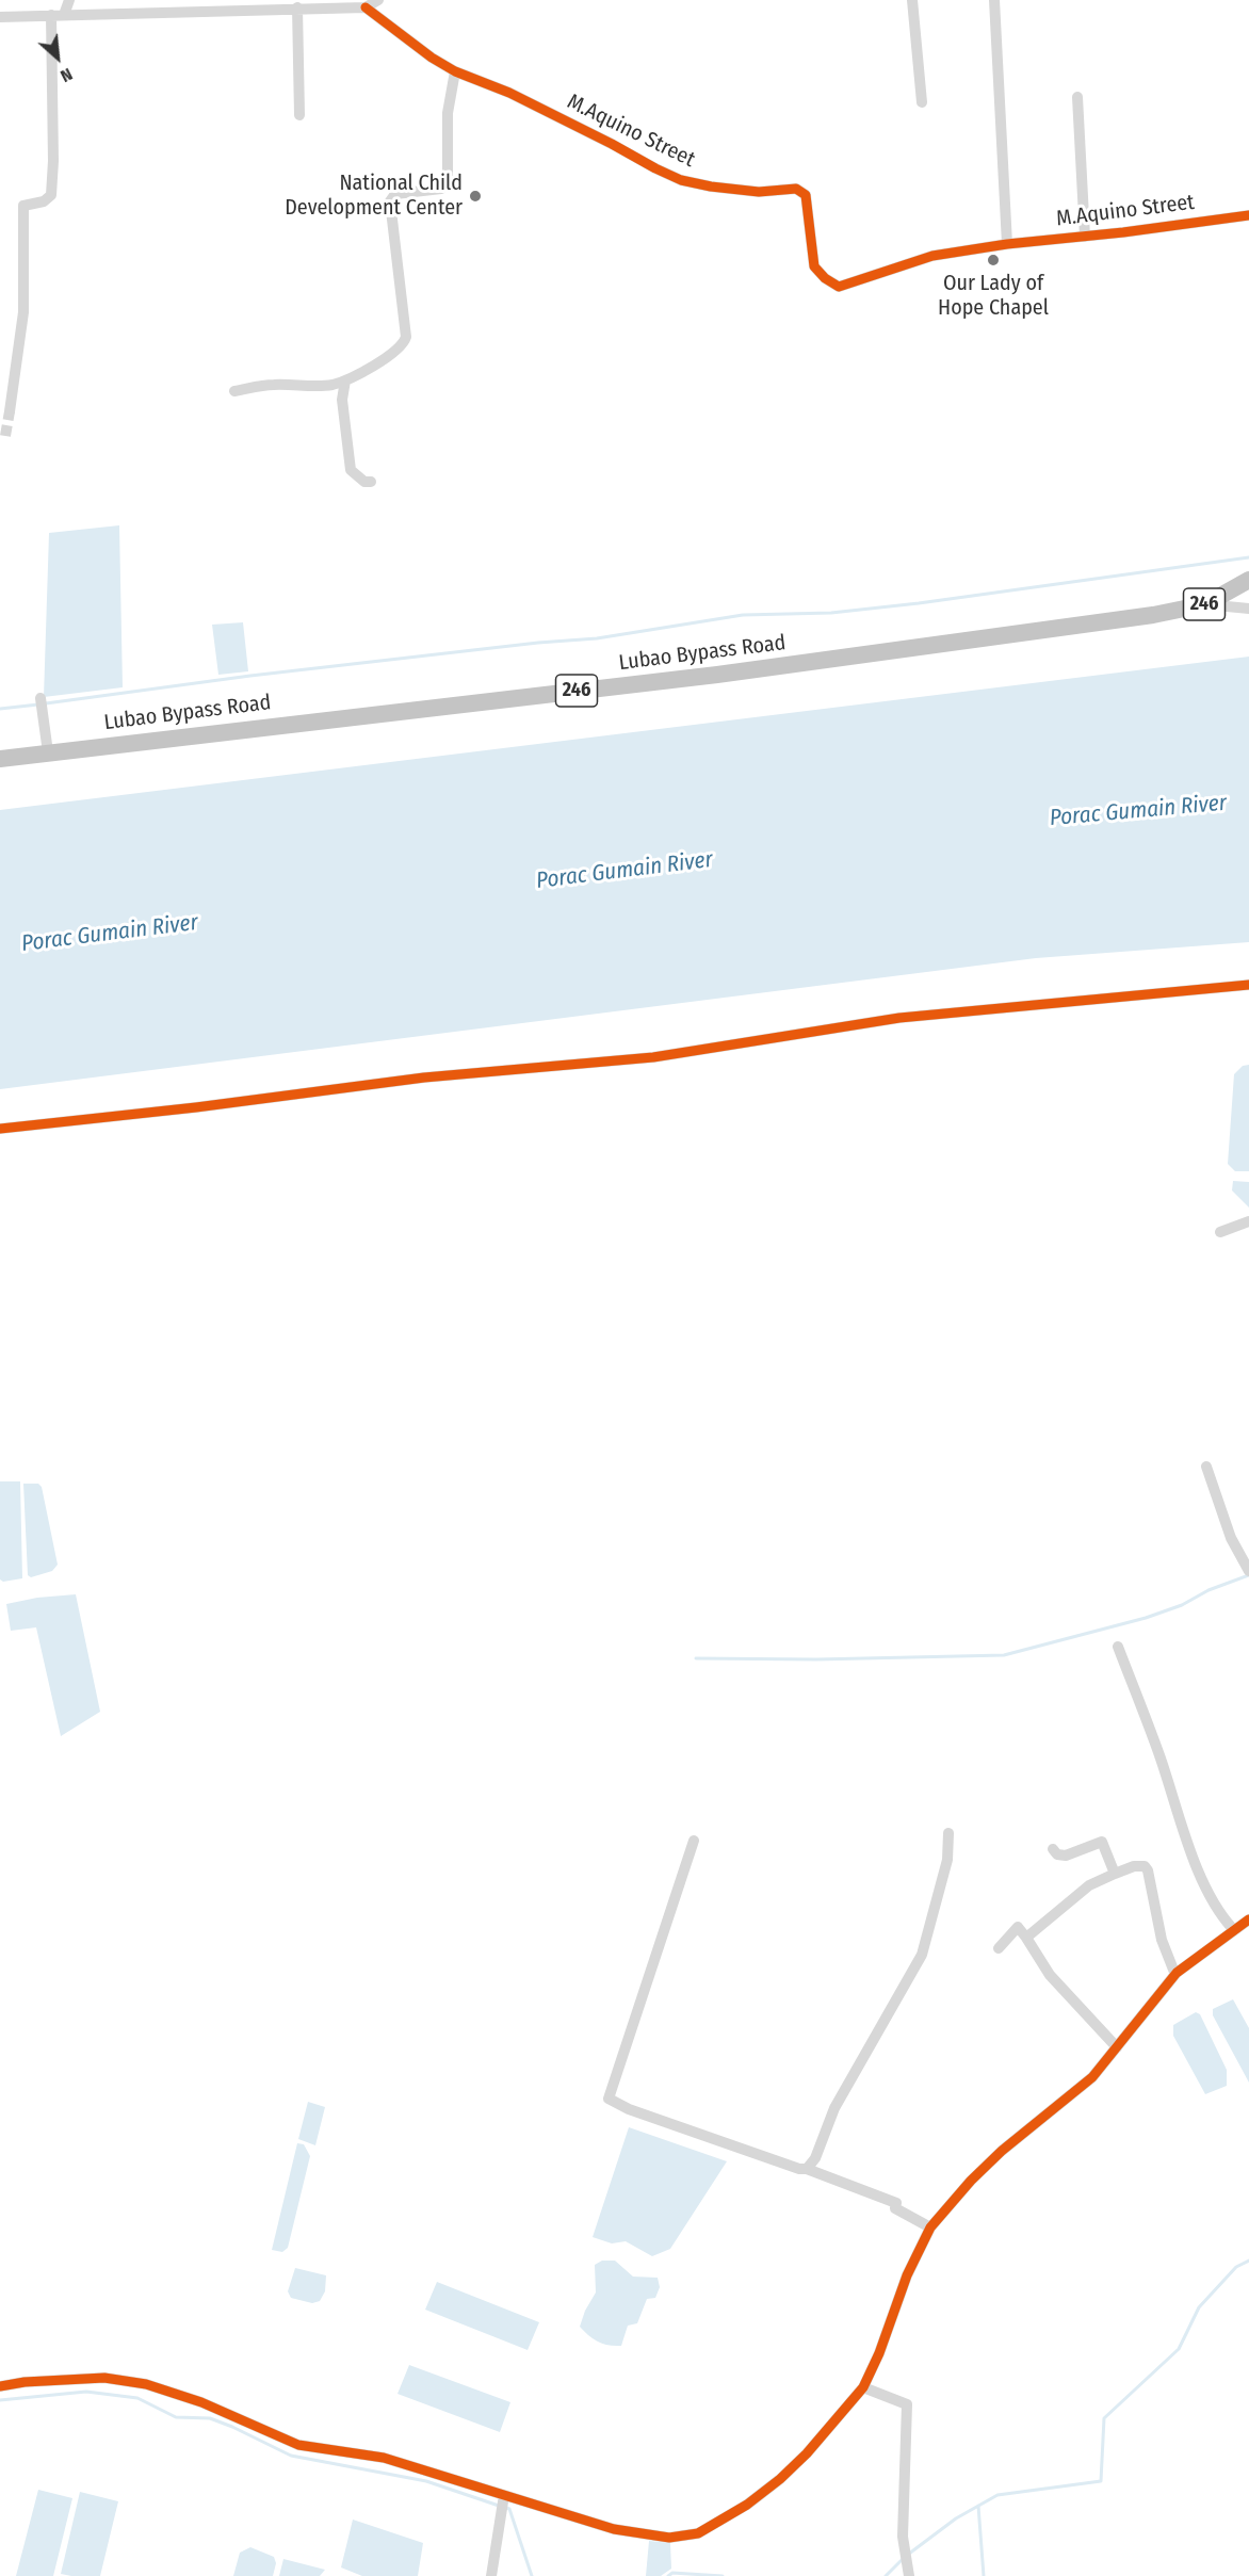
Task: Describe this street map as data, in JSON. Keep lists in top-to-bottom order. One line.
{"streets":{"highway":["246","Lubao Bypass Road"],"street":["M.Aquino Street"]},"water":["Porac Gumain River"],"places":["National Child Development Center","Our Lady of Hope Chapel"],"north":"bottom right"}
